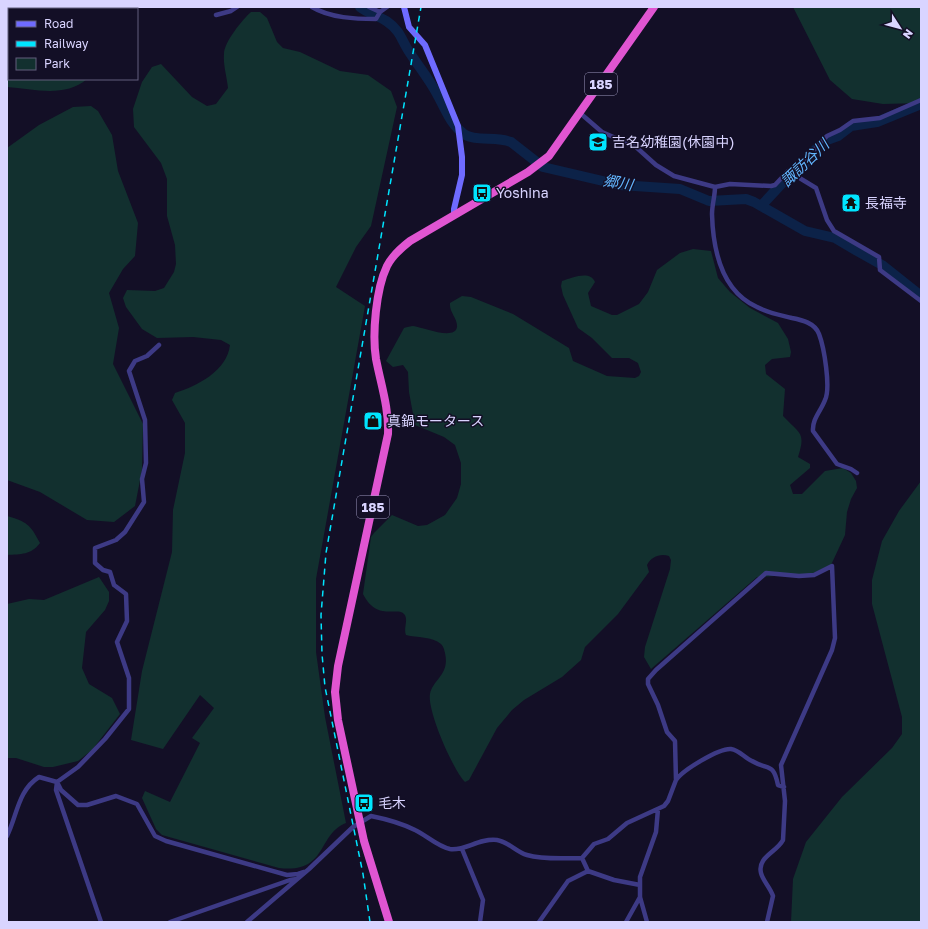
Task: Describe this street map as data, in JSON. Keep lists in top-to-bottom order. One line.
{"streets":{"highway":["185"]},"water":["諏訪谷川","郷川"],"places":{"school or university":["吉名幼稚園(休園中)"],"bus stop":["Yoshina","毛木"],"temple":["長福寺"],"shop":["真鍋モータース"]},"legend":["Road","Railway","Park"],"north":"bottom right"}
